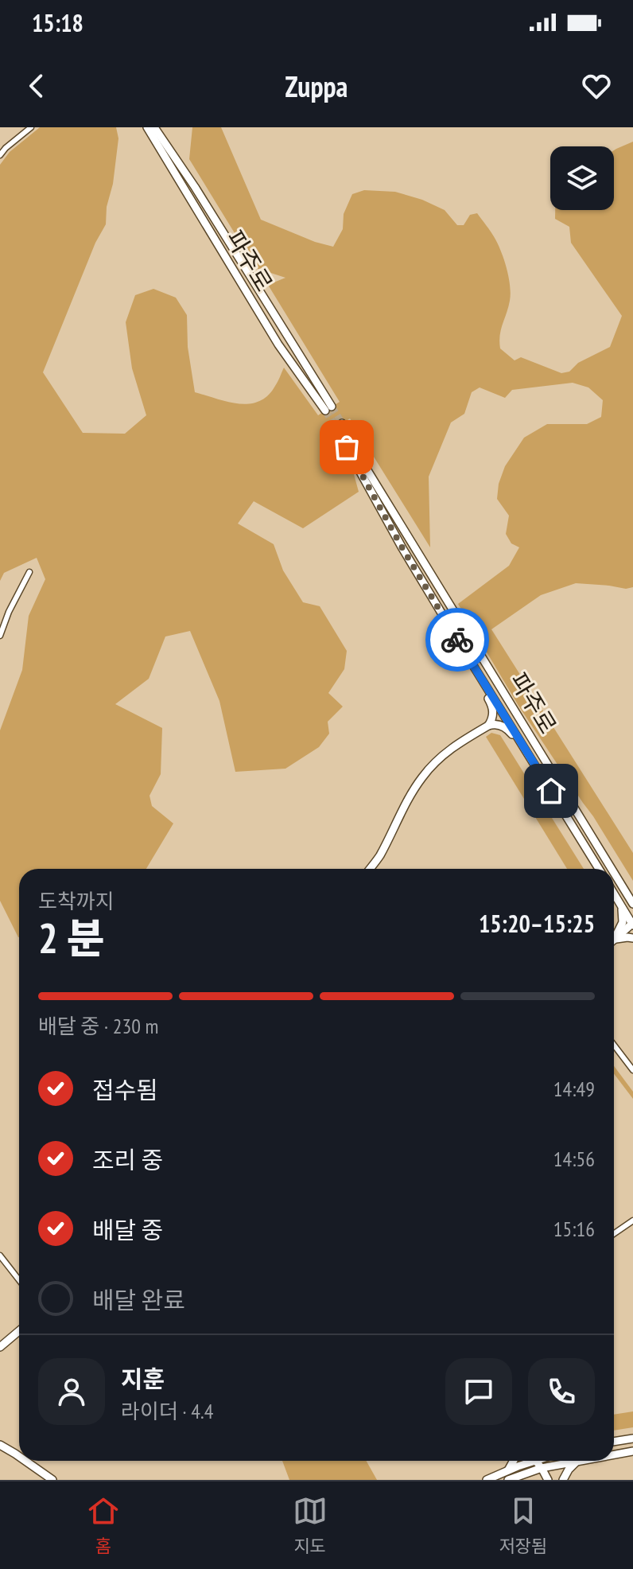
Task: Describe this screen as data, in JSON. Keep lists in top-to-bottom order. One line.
{"streets":{"main road":["파주로"]},"page":{"status":"15:18","header":"Zuppa","heading":["2 분","도착까지","15:20–15:25"],"panel":["지훈","라이더 · 4.4"],"bar":"배달 중 · 230 m","list":[["접수됨","14:49"],["조리 중","14:56"],["배달 중","15:16"],"배달 완료"],"tabs":["홈","지도","저장됨"]}}
